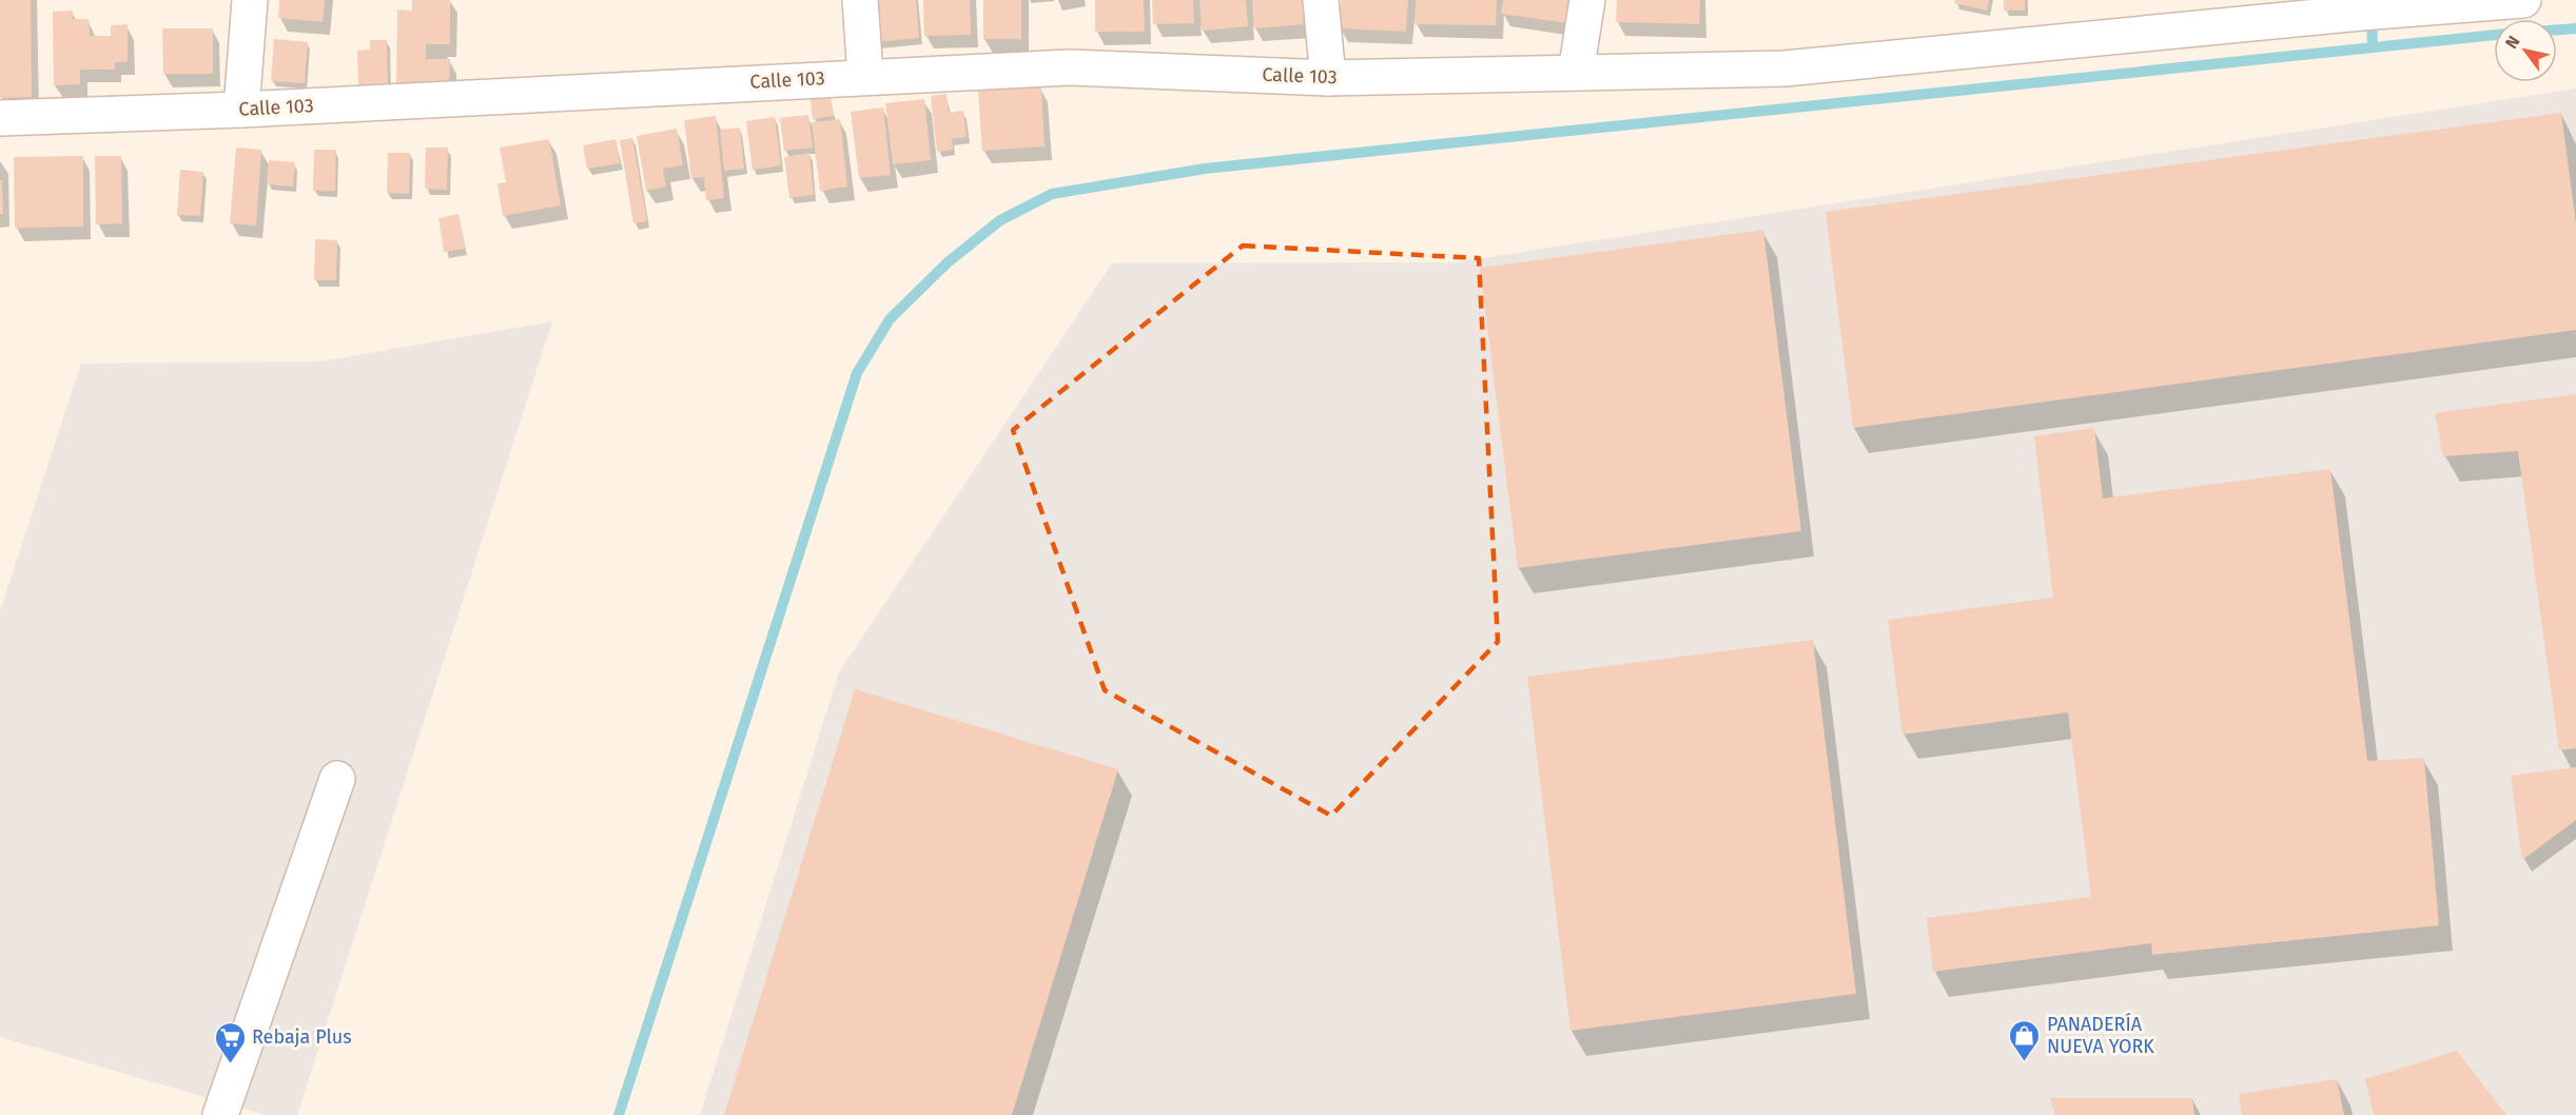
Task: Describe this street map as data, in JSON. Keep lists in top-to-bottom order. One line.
{"streets":{"street":["Calle 103"]},"places":{"shop":["PANADERÍA NUEVA YORK"],"supermarket":["Rebaja Plus"]},"north":"top left"}
